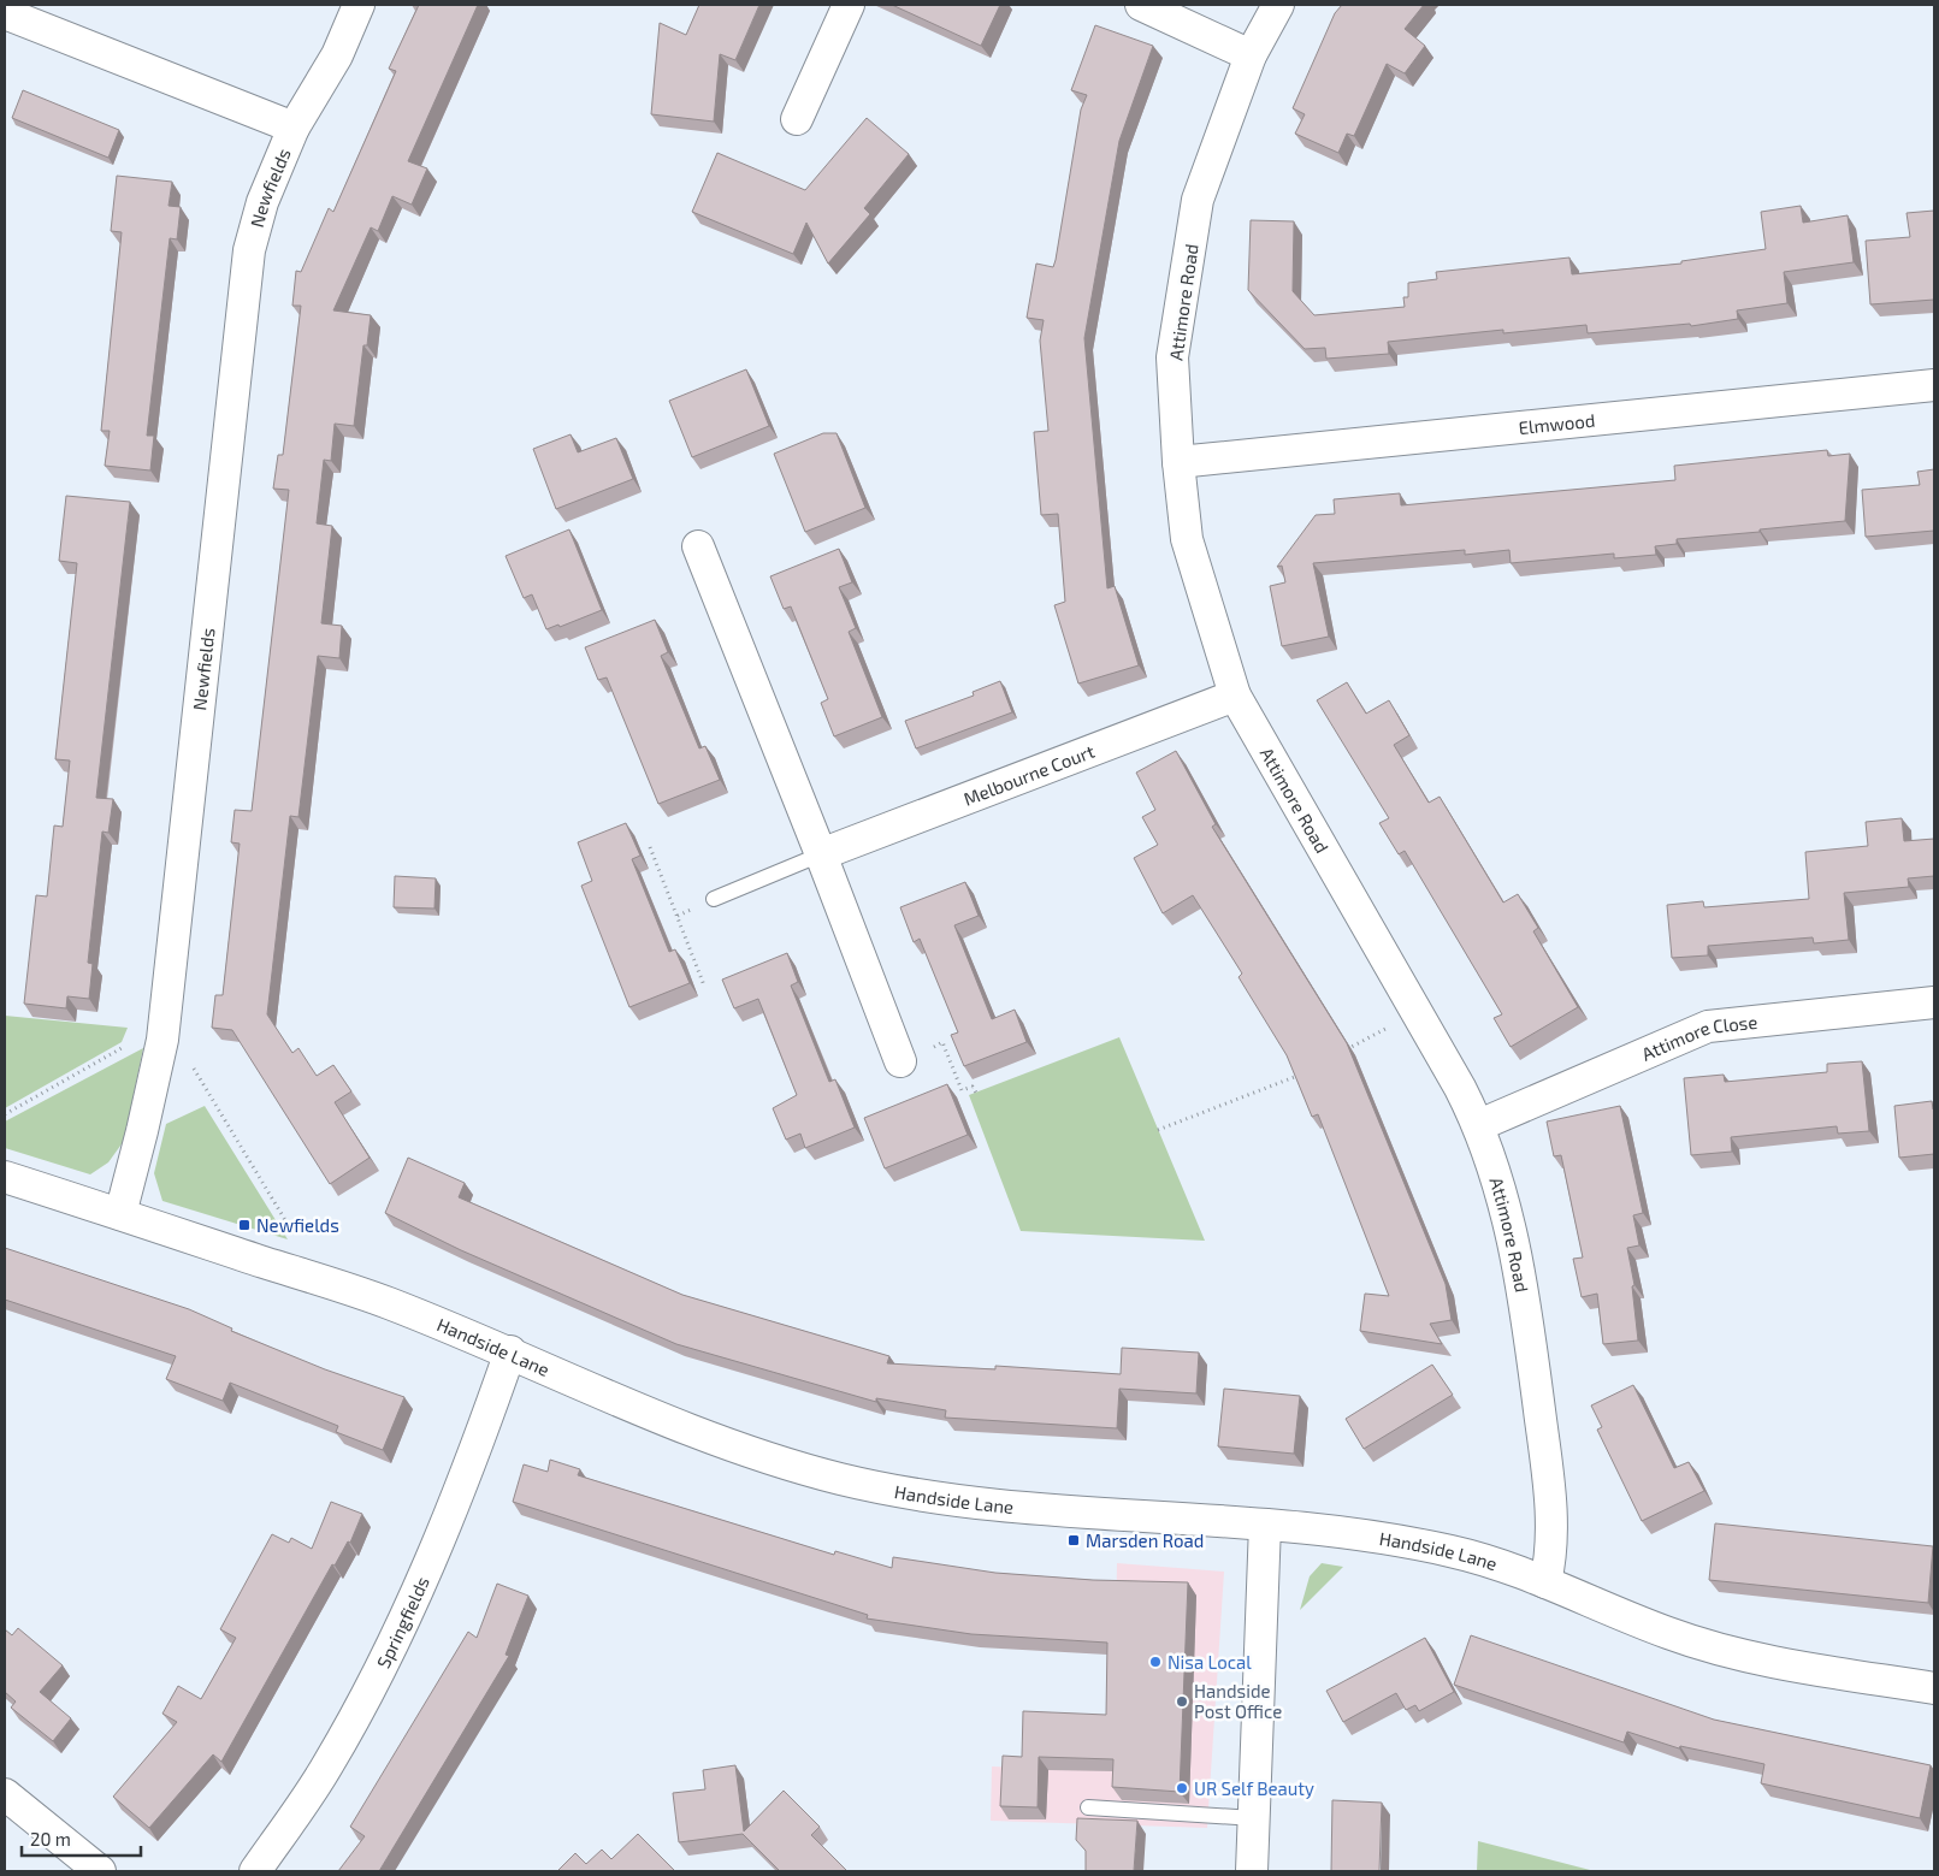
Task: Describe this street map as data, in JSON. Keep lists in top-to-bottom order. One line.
{"streets":{"street":["Newfields","Attimore Road","Elmwood","Melbourne Court","Attimore Close","Handside Lane","Springfields"]},"crossings":[["Newfields","Handside Lane"],["Attimore Road","Elmwood"],["Attimore Road","Melbourne Court"],["Attimore Road","Attimore Close"],["Attimore Road","Handside Lane"],["Handside Lane","Springfields"]],"places":{"transit":["Newfields","Marsden Road"],"other":["Nisa Local","Handside Post Office","UR Self Beauty"]},"scale_bar":"20 m"}
